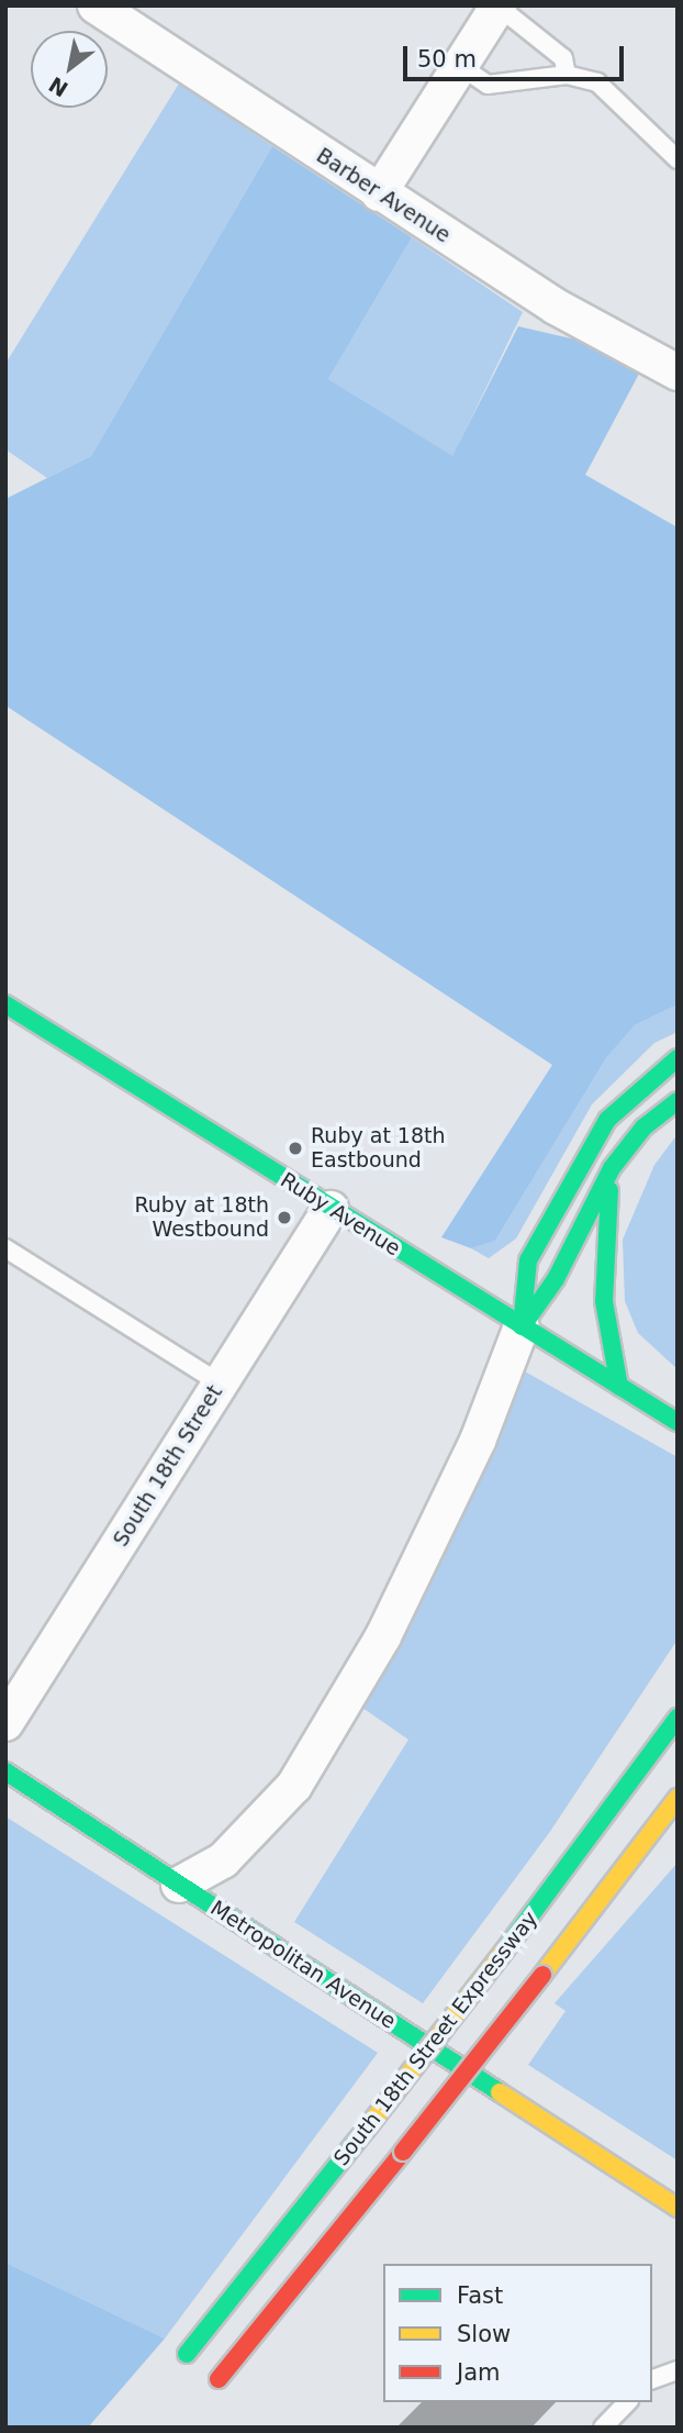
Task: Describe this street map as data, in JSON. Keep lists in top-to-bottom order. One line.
{"streets":{"main road":["Ruby Avenue","Metropolitan Avenue","South 18th Street Expressway"],"street":["Barber Avenue","South 18th Street"]},"crossings":[["Ruby Avenue","South 18th Street"]],"places":["Ruby at 18th Eastbound","Ruby at 18th Westbound"],"legend":["Fast","Slow","Jam"],"scale_bar":"50 m","north":"bottom left"}
